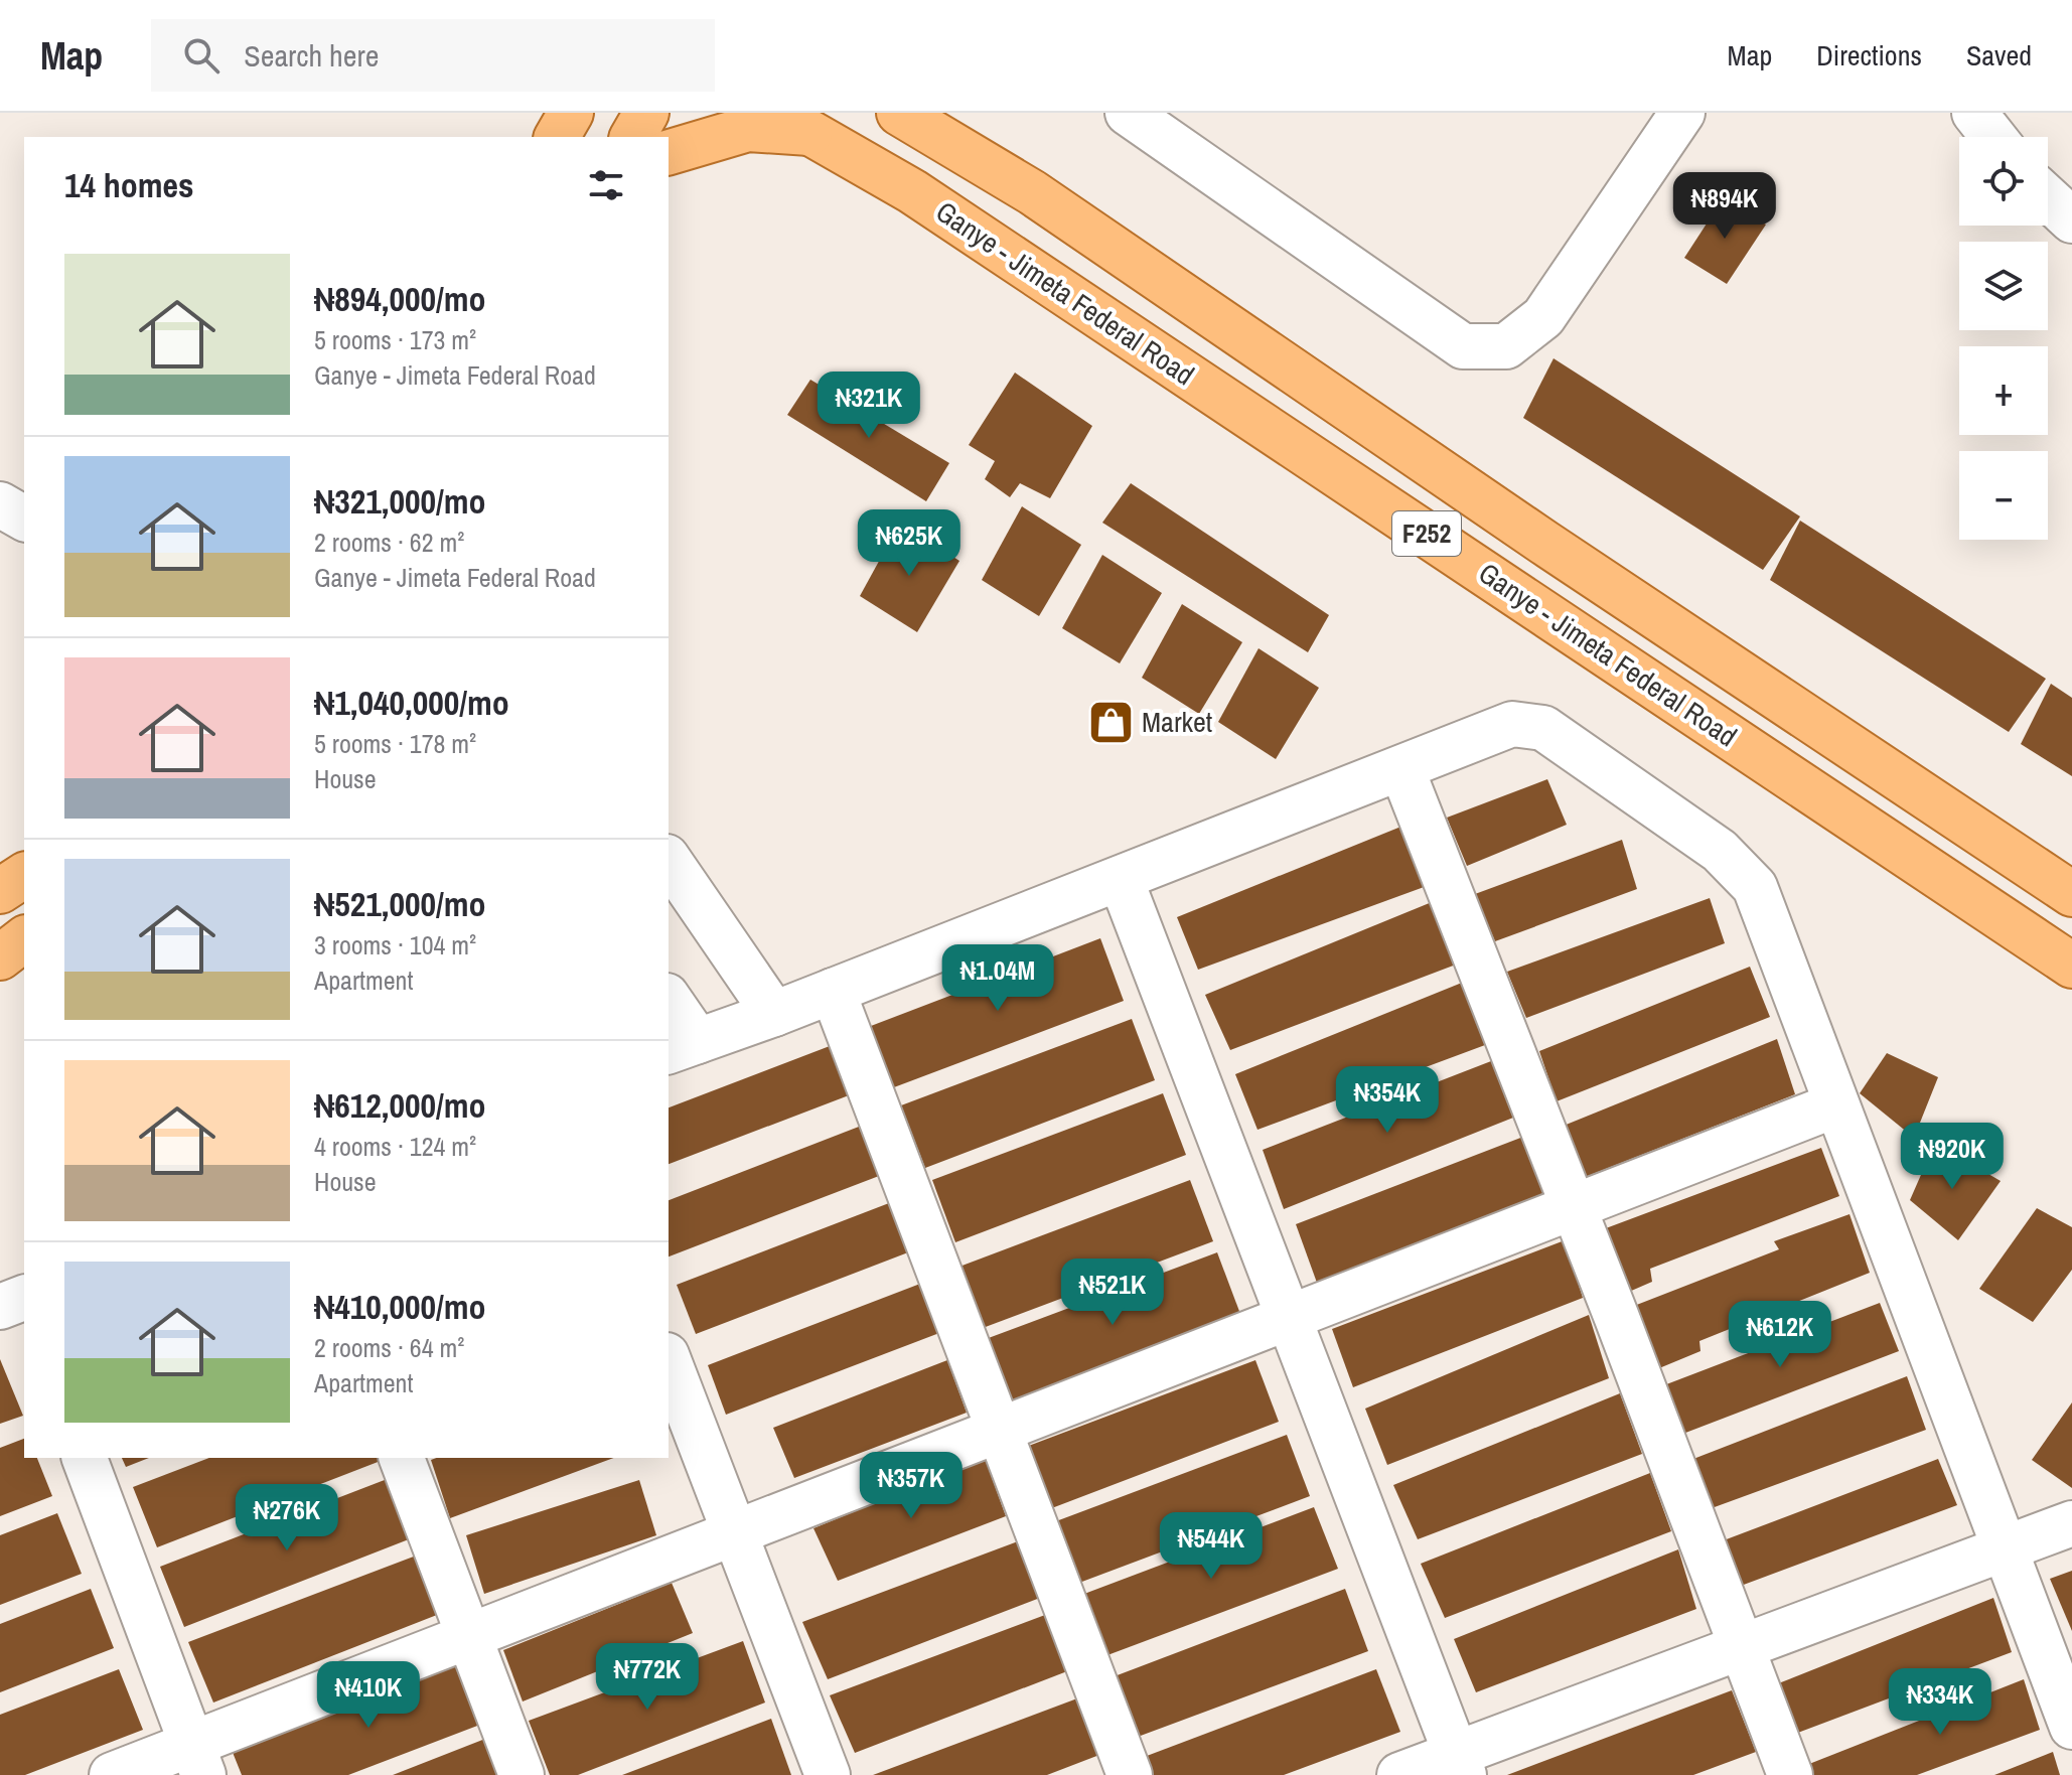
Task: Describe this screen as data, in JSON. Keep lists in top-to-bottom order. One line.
{"streets":{"main road":["Ganye - Jimeta Federal Road","F252"]},"places":{"shop":["Market"]},"page":{"header":"Map","search":"Search here","nav":["Map","Directions","Saved"],"map_buttons":["+","−"],"heading":"14 homes","price":["₦894K","₦321K","₦625K","₦1.04M","₦354K","₦920K","₦521K","₦612K","₦357K","₦276K","₦544K","₦772K","₦410K","₦334K"],"list":[{"name":"₦894,000/mo","note":"5 rooms · 173 m² · Ganye - Jimeta Federal Road"},{"name":"₦321,000/mo","note":"2 rooms · 62 m² · Ganye - Jimeta Federal Road"},{"name":"₦1,040,000/mo","note":"5 rooms · 178 m² · House"},{"name":"₦521,000/mo","note":"3 rooms · 104 m² · Apartment"},{"name":"₦612,000/mo","note":"4 rooms · 124 m² · House"},{"name":"₦410,000/mo","note":"2 rooms · 64 m² · Apartment"}]}}
